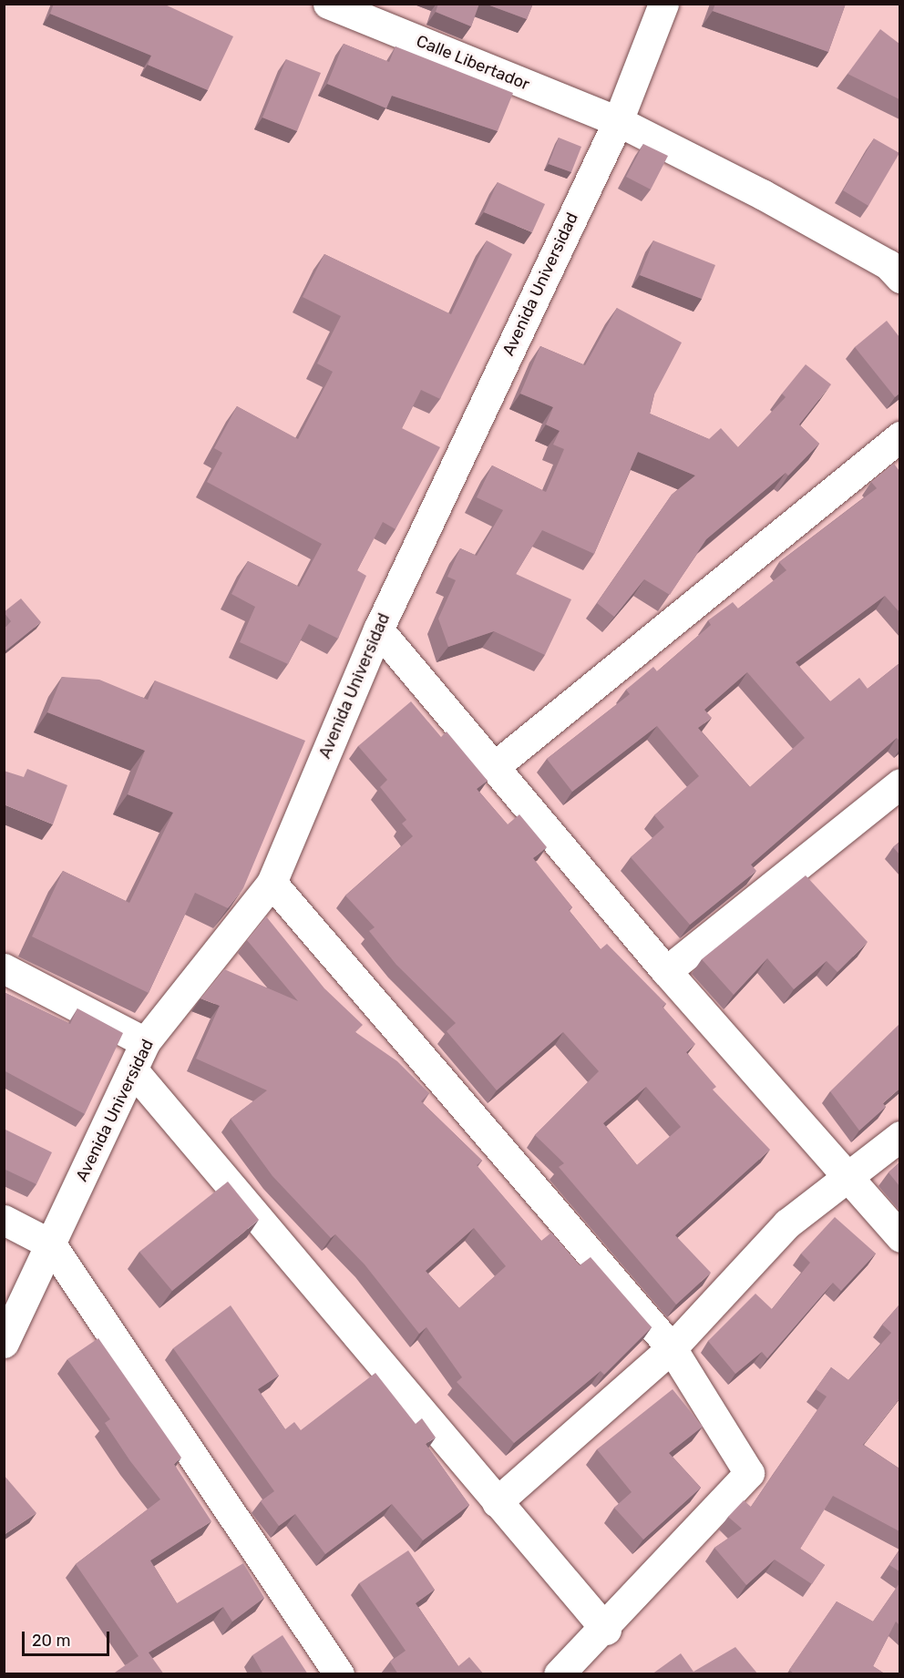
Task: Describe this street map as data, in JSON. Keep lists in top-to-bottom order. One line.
{"streets":{"street":["Calle Libertador","Avenida Universidad"]},"crossings":[["Calle Libertador","Avenida Universidad"]],"scale_bar":"20 m"}
